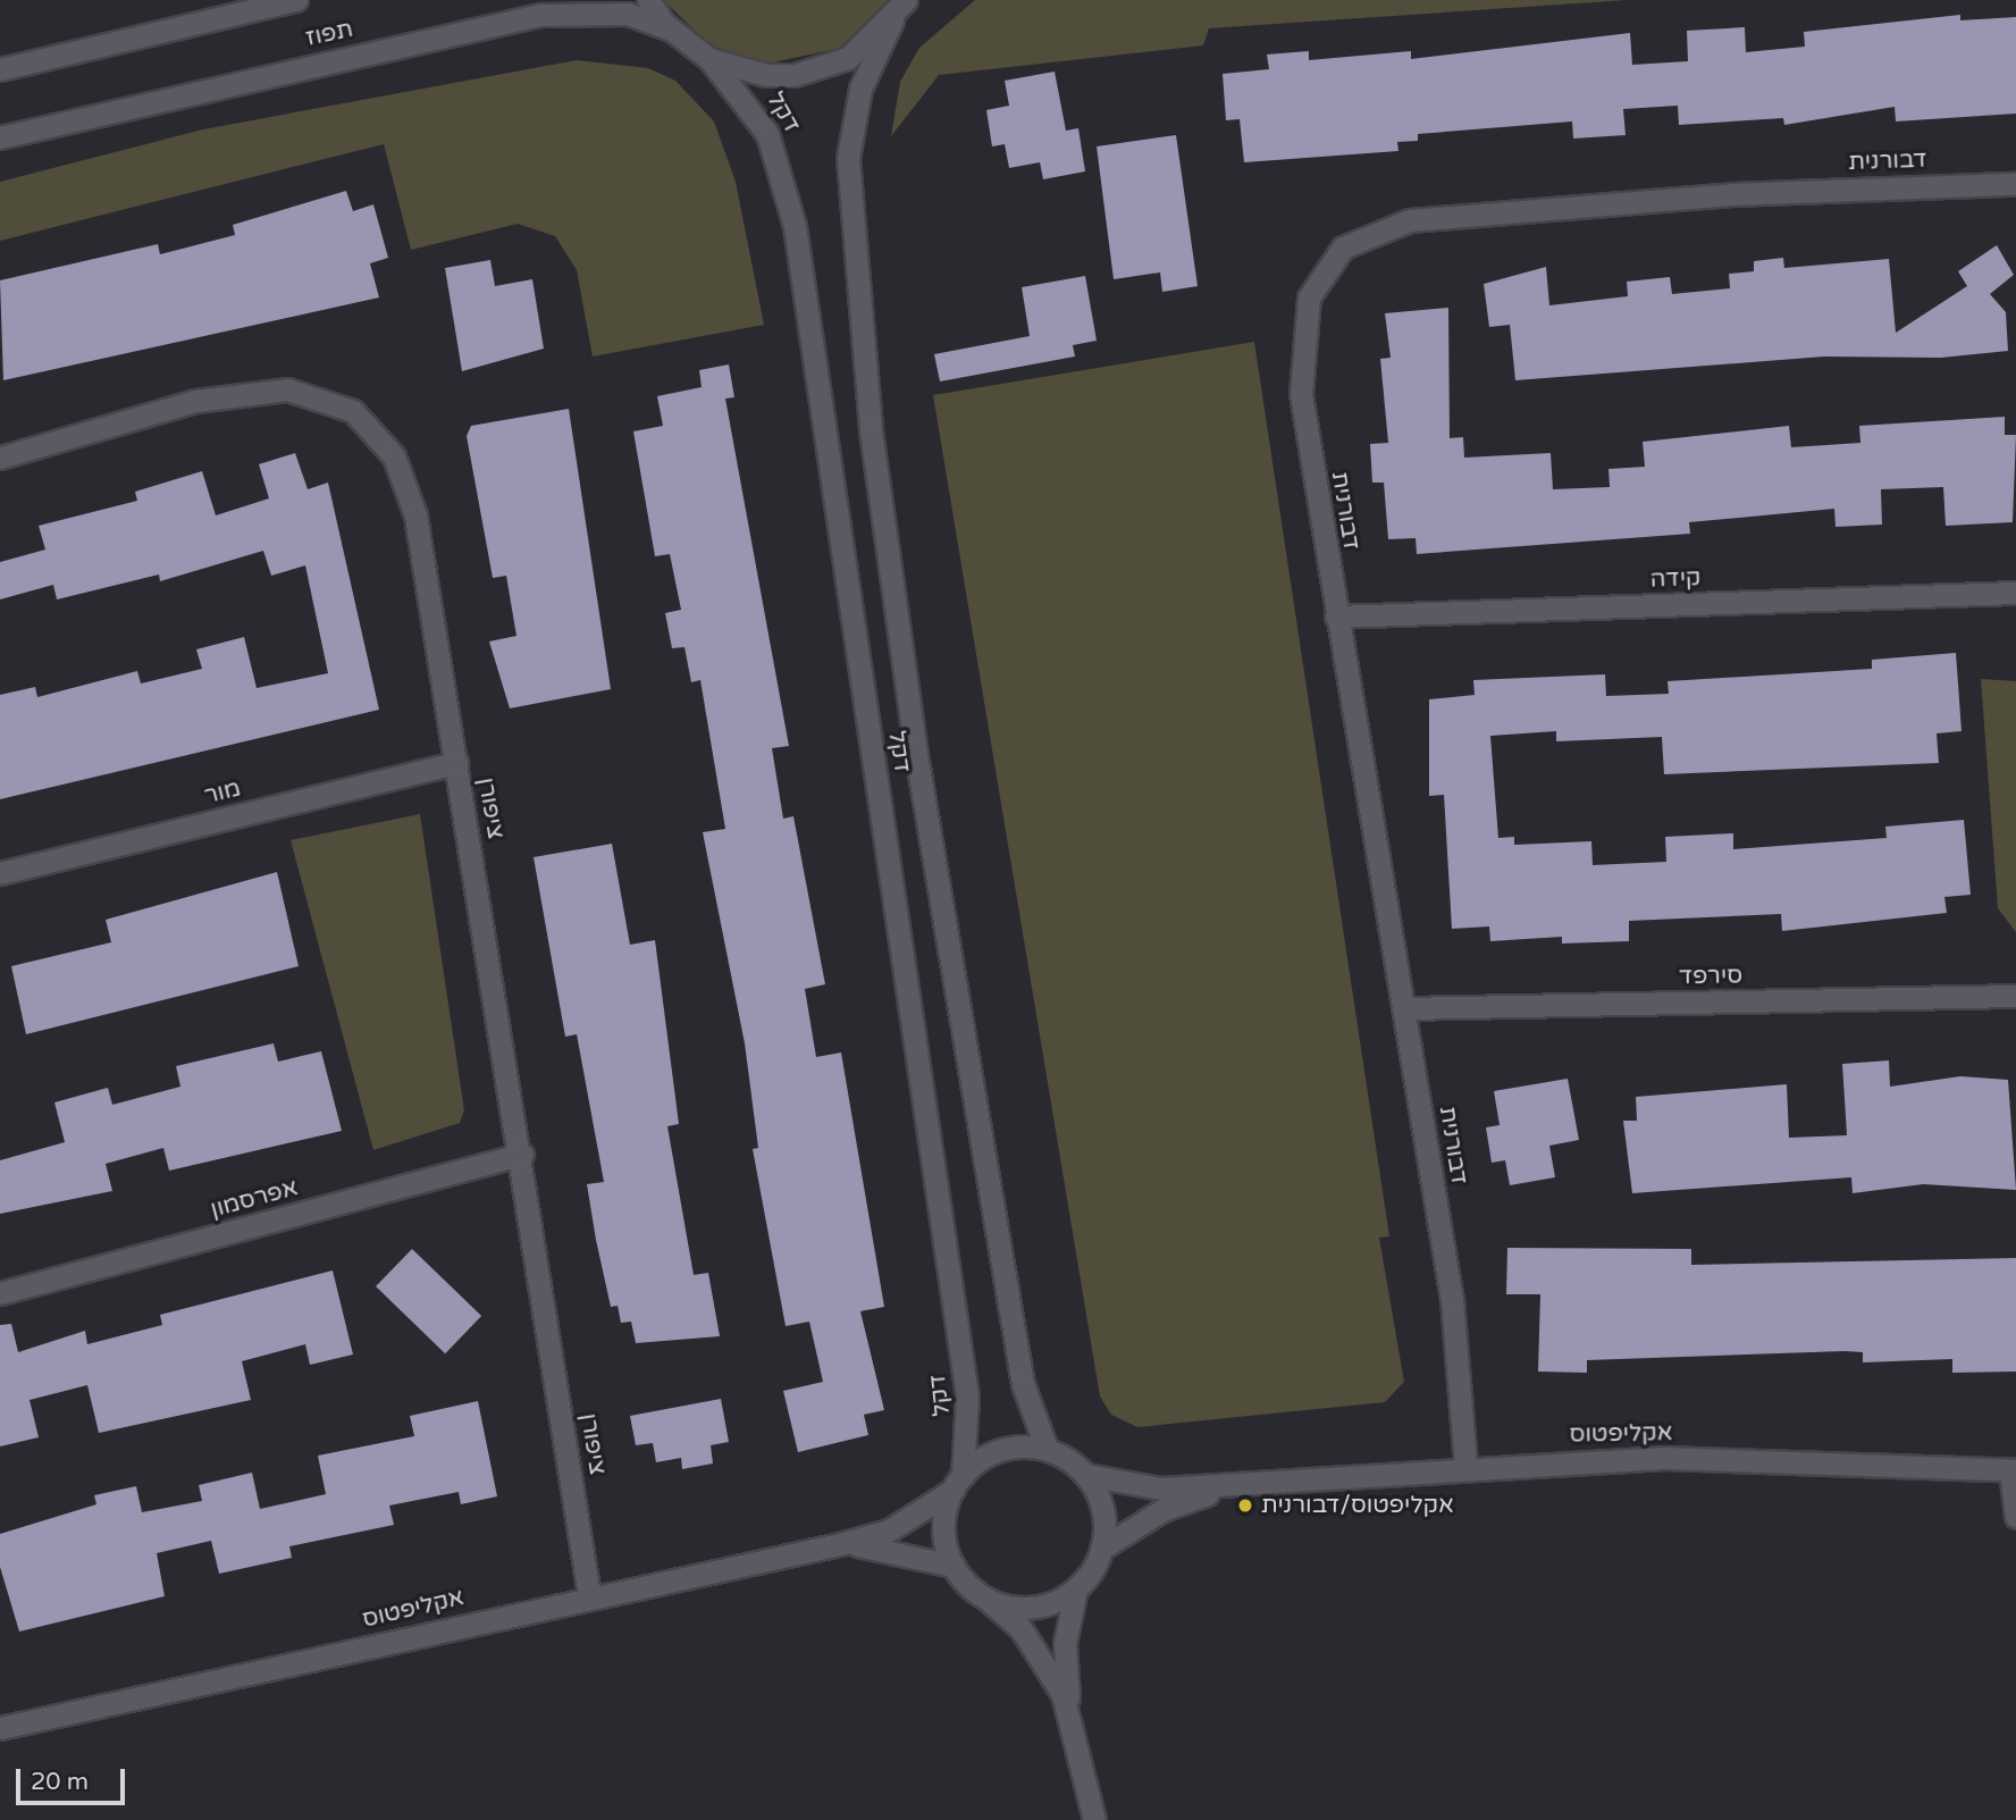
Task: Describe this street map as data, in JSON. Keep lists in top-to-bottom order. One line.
{"streets":{"street":["תפוז","דקל","דבורנית","קידה","מור","ציפורן","סירפד","אפרסמון","אקליפטוס"]},"crossings":[["דקל","אקליפטוס"],["דבורנית","קידה"],["דבורנית","סירפד"],["דבורנית","אקליפטוס"],["מור","ציפורן"],["ציפורן","אפרסמון"],["ציפורן","אקליפטוס"]],"places":["אקליפטוס/דבורנית"],"scale_bar":"20 m"}
